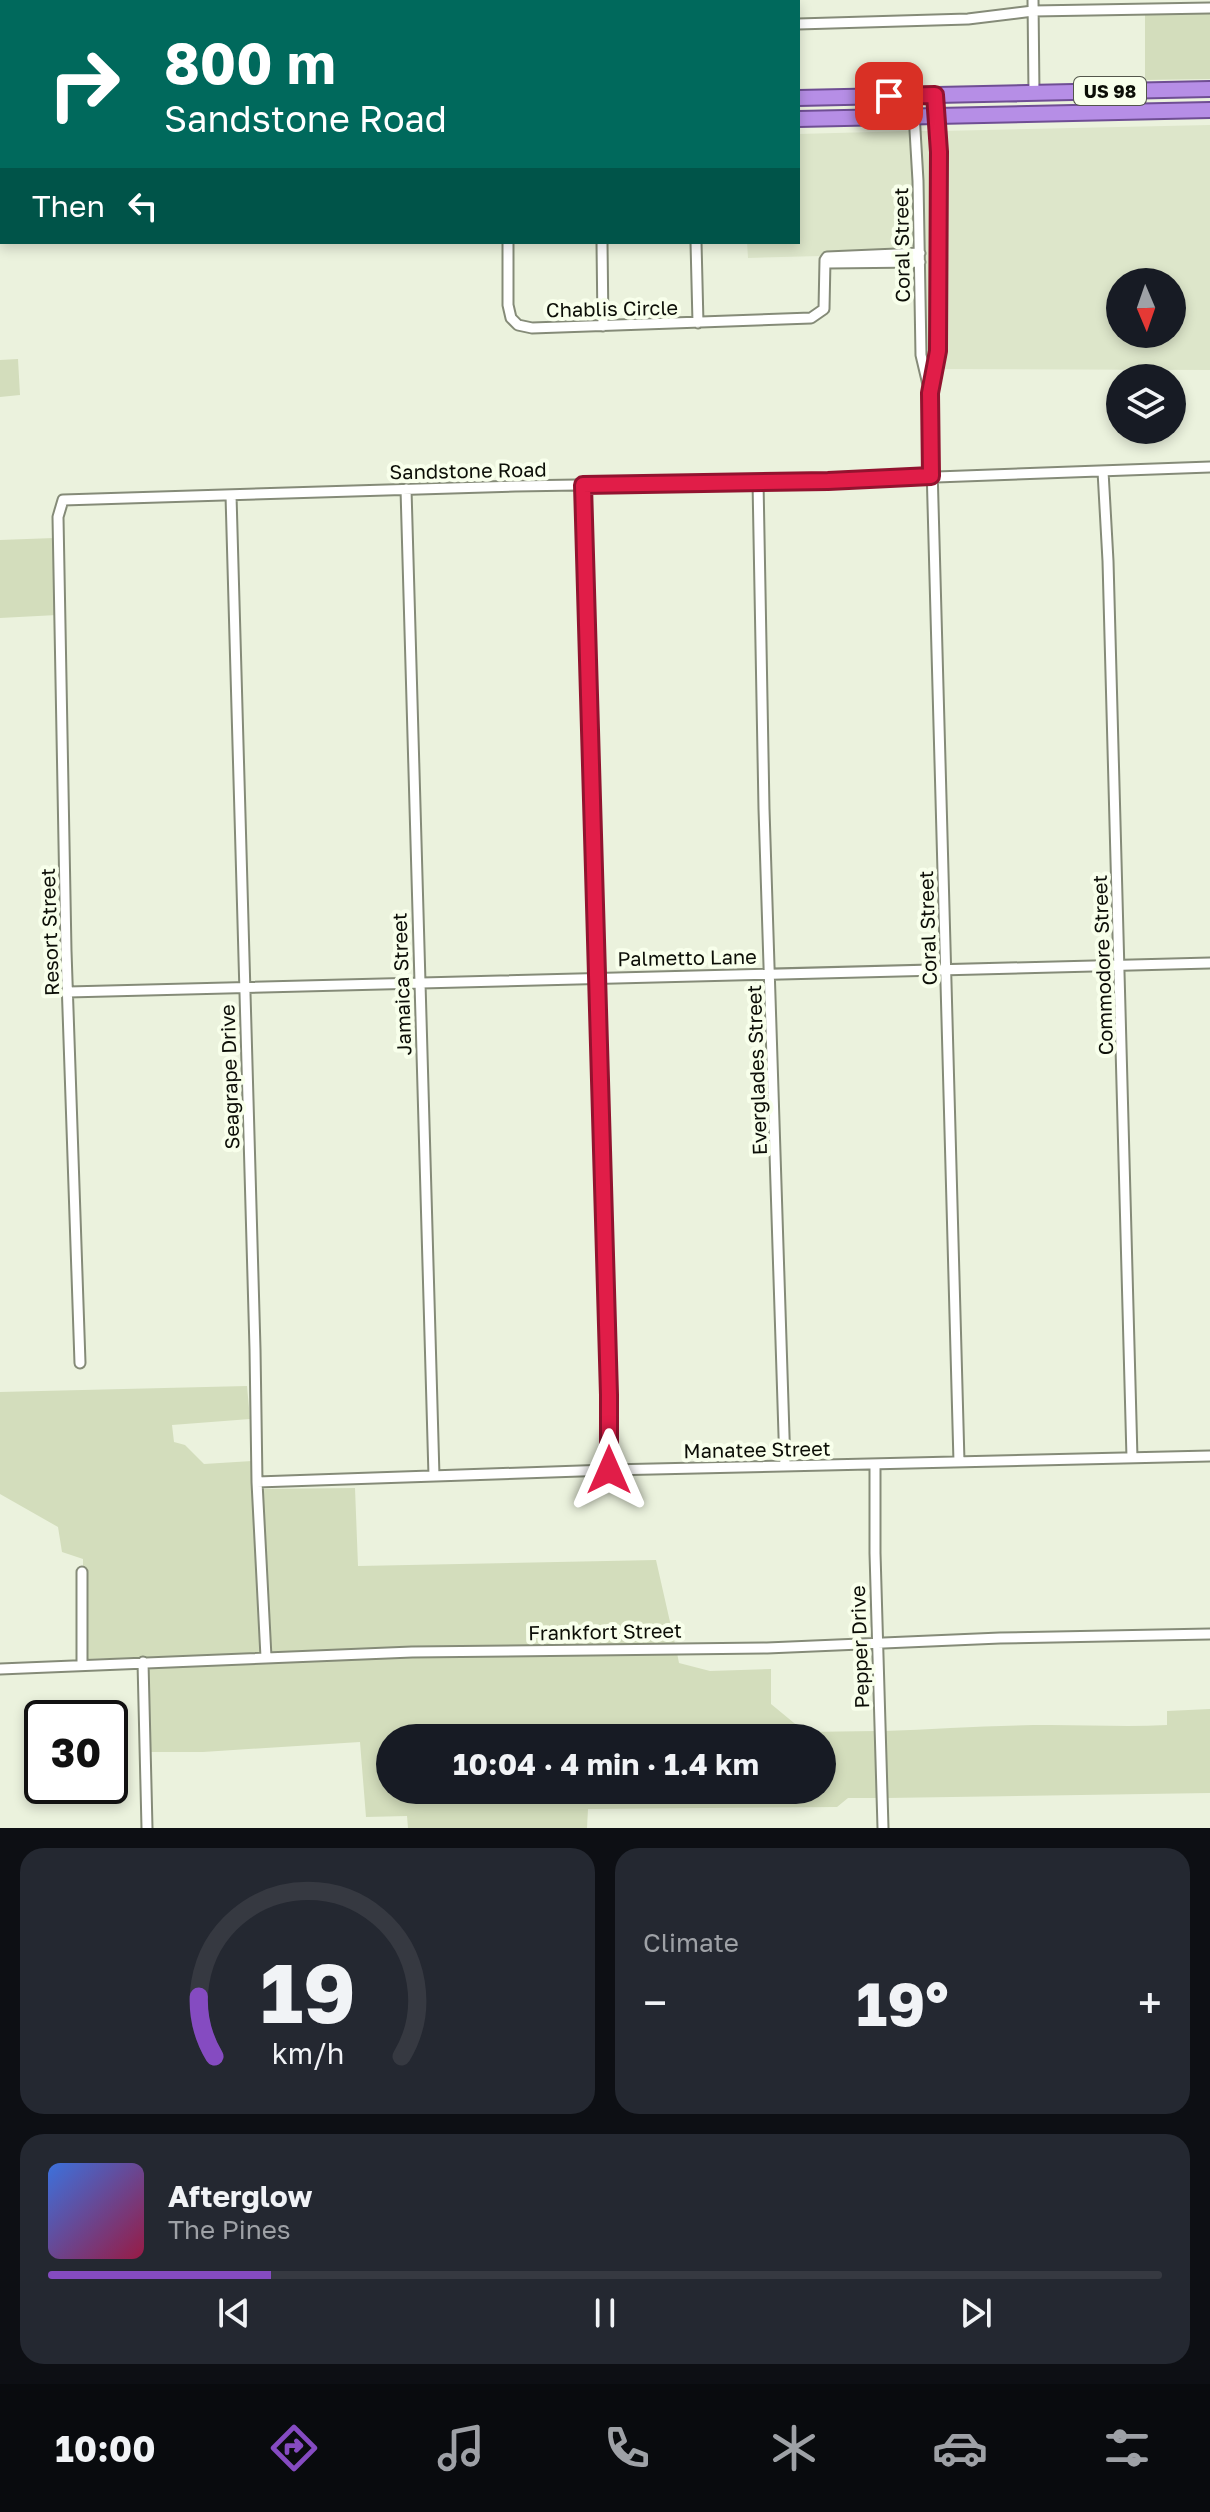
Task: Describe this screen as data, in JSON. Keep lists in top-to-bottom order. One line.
{"streets":{"highway":["US 98"],"street":["Coral Street","Chablis Circle","Sandstone Road","Resort Street","Palmetto Lane","Commodore Street","Jamaica Street","Everglades Street","Seagrape Drive","Manatee Street","Frankfort Street","Pepper Drive"]},"crossings":[["US 98","Coral Street"],["Coral Street","Chablis Circle"],["Coral Street","Sandstone Road"],["Coral Street","Palmetto Lane"],["Coral Street","Manatee Street"],["Sandstone Road","Resort Street"],["Sandstone Road","Commodore Street"],["Sandstone Road","Jamaica Street"],["Sandstone Road","Everglades Street"],["Sandstone Road","Seagrape Drive"],["Resort Street","Palmetto Lane"],["Palmetto Lane","Commodore Street"],["Palmetto Lane","Jamaica Street"],["Palmetto Lane","Everglades Street"],["Palmetto Lane","Seagrape Drive"],["Commodore Street","Manatee Street"],["Jamaica Street","Manatee Street"],["Everglades Street","Manatee Street"],["Seagrape Drive","Manatee Street"],["Seagrape Drive","Frankfort Street"],["Manatee Street","Pepper Drive"],["Frankfort Street","Pepper Drive"]],"north":"bottom","page":{"turn":["800 m","Sandstone Road"],"then":"Then","limit":"30","trip":"10:04 · 4 min · 1.4 km","tile":"Climate","heat":["−","19°","+"],"song":["Afterglow","The Pines"],"tabs":"10:00","gauge":["19","km/h"]}}
